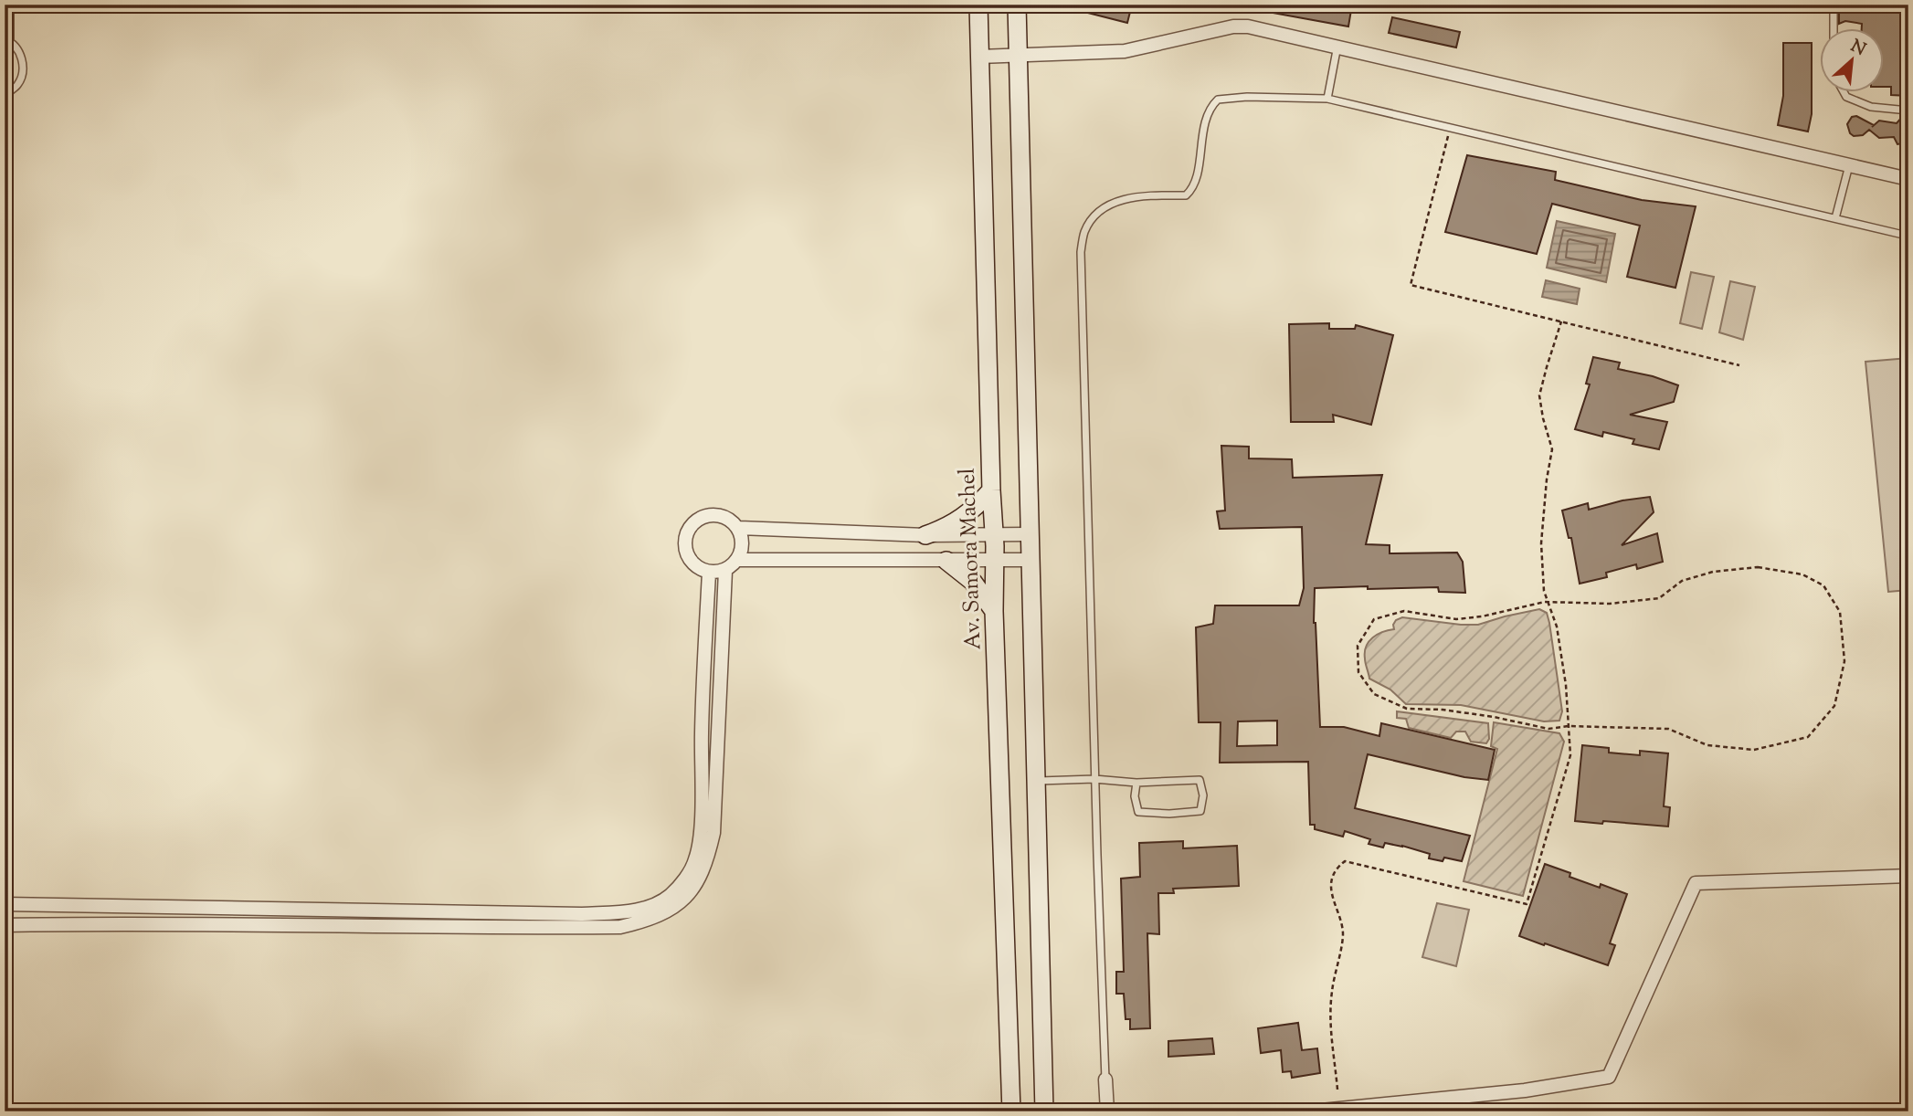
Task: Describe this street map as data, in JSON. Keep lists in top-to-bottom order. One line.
{"streets":{"main road":["Av. Samora Machel"]},"north":"top right"}
